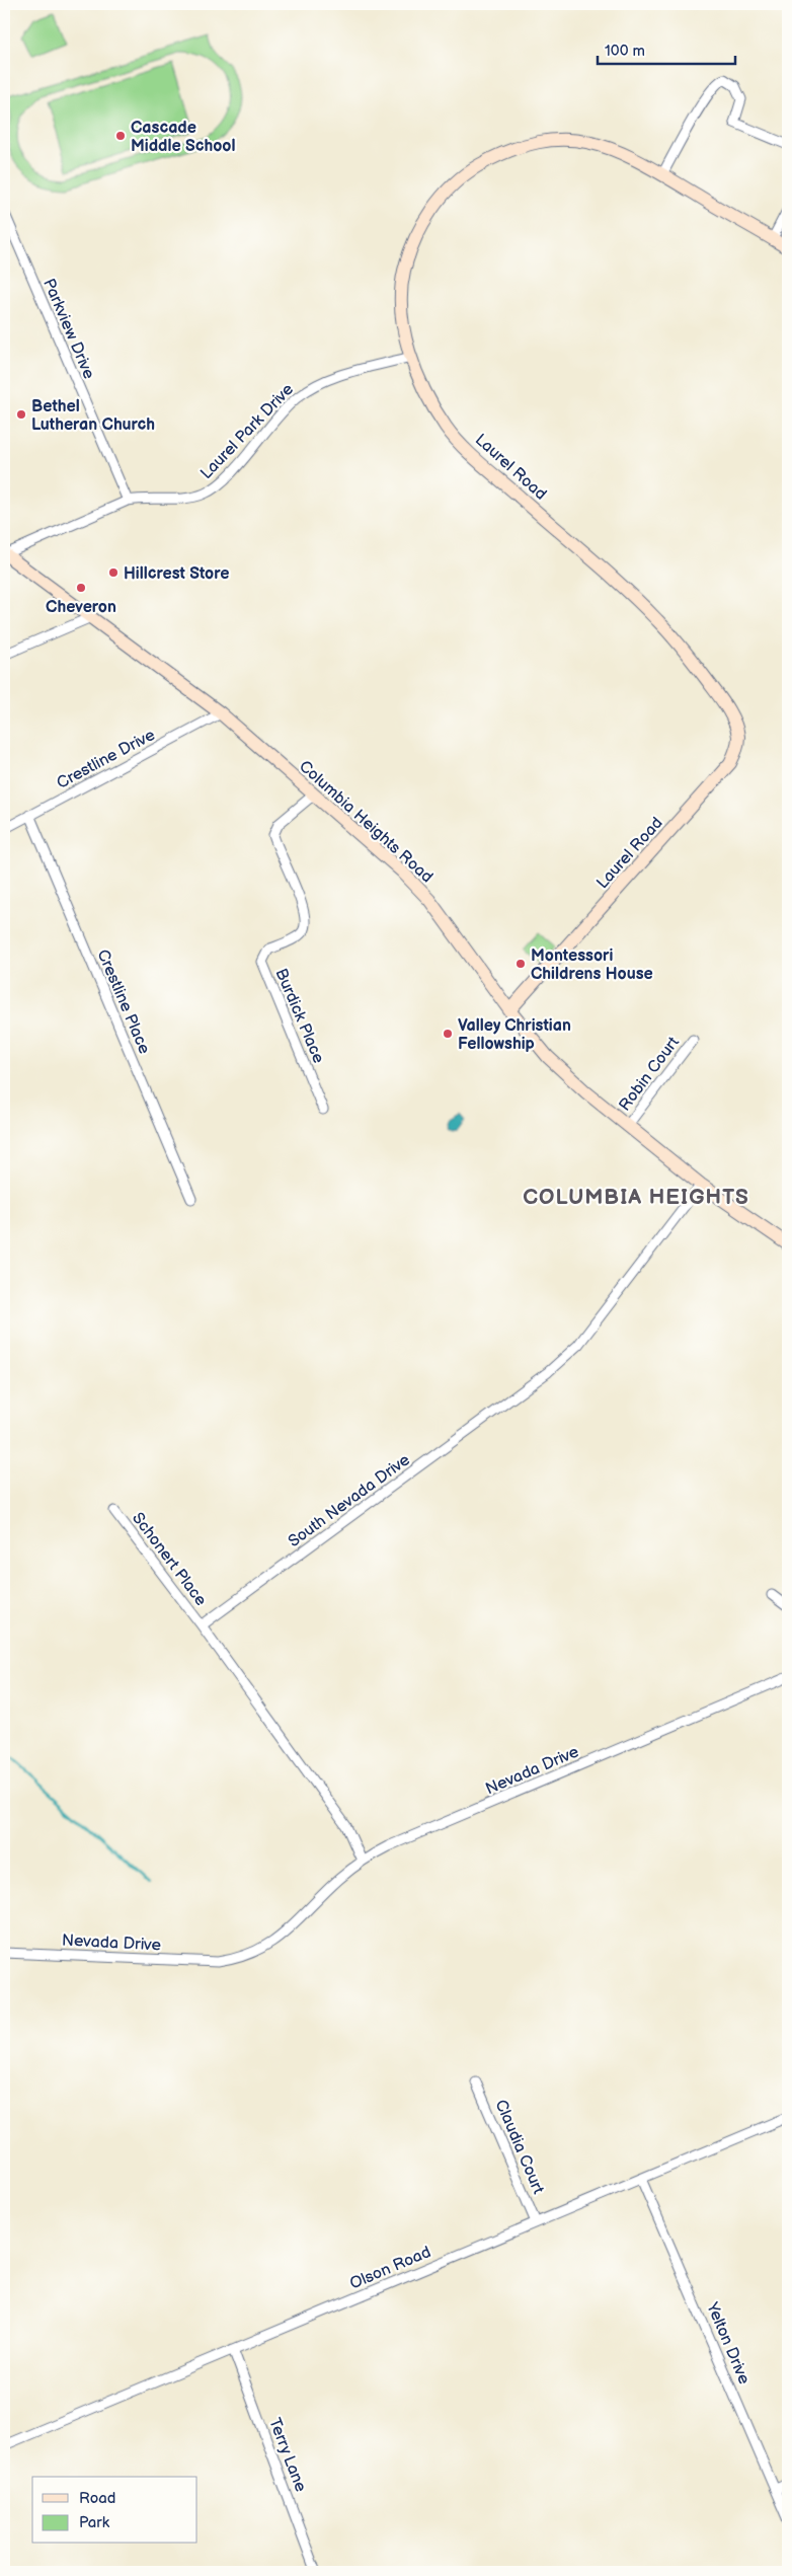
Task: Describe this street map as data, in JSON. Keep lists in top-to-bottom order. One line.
{"streets":{"street":["Parkview Drive","Laurel Park Drive","Laurel Road","Crestline Drive","Columbia Heights Road","Crestline Place","Burdick Place","Robin Court","South Nevada Drive","Schonert Place","Nevada Drive","Claudia Court","Olson Road","Yelton Drive","Terry Lane"]},"crossings":[["Parkview Drive","Laurel Park Drive"],["Laurel Park Drive","Laurel Road"],["Laurel Road","Columbia Heights Road"],["Crestline Drive","Columbia Heights Road"],["Crestline Drive","Crestline Place"],["Columbia Heights Road","Burdick Place"],["Columbia Heights Road","Robin Court"],["Columbia Heights Road","South Nevada Drive"],["South Nevada Drive","Schonert Place"],["Claudia Court","Olson Road"],["Olson Road","Yelton Drive"],["Olson Road","Terry Lane"]],"districts":["COLUMBIA HEIGHTS"],"places":["Cascade Middle School","Bethel Lutheran Church","Hillcrest Store","Cheveron","Montessori Childrens House","Valley Christian Fellowship"],"legend":["Road","Park"],"scale_bar":"100 m"}
